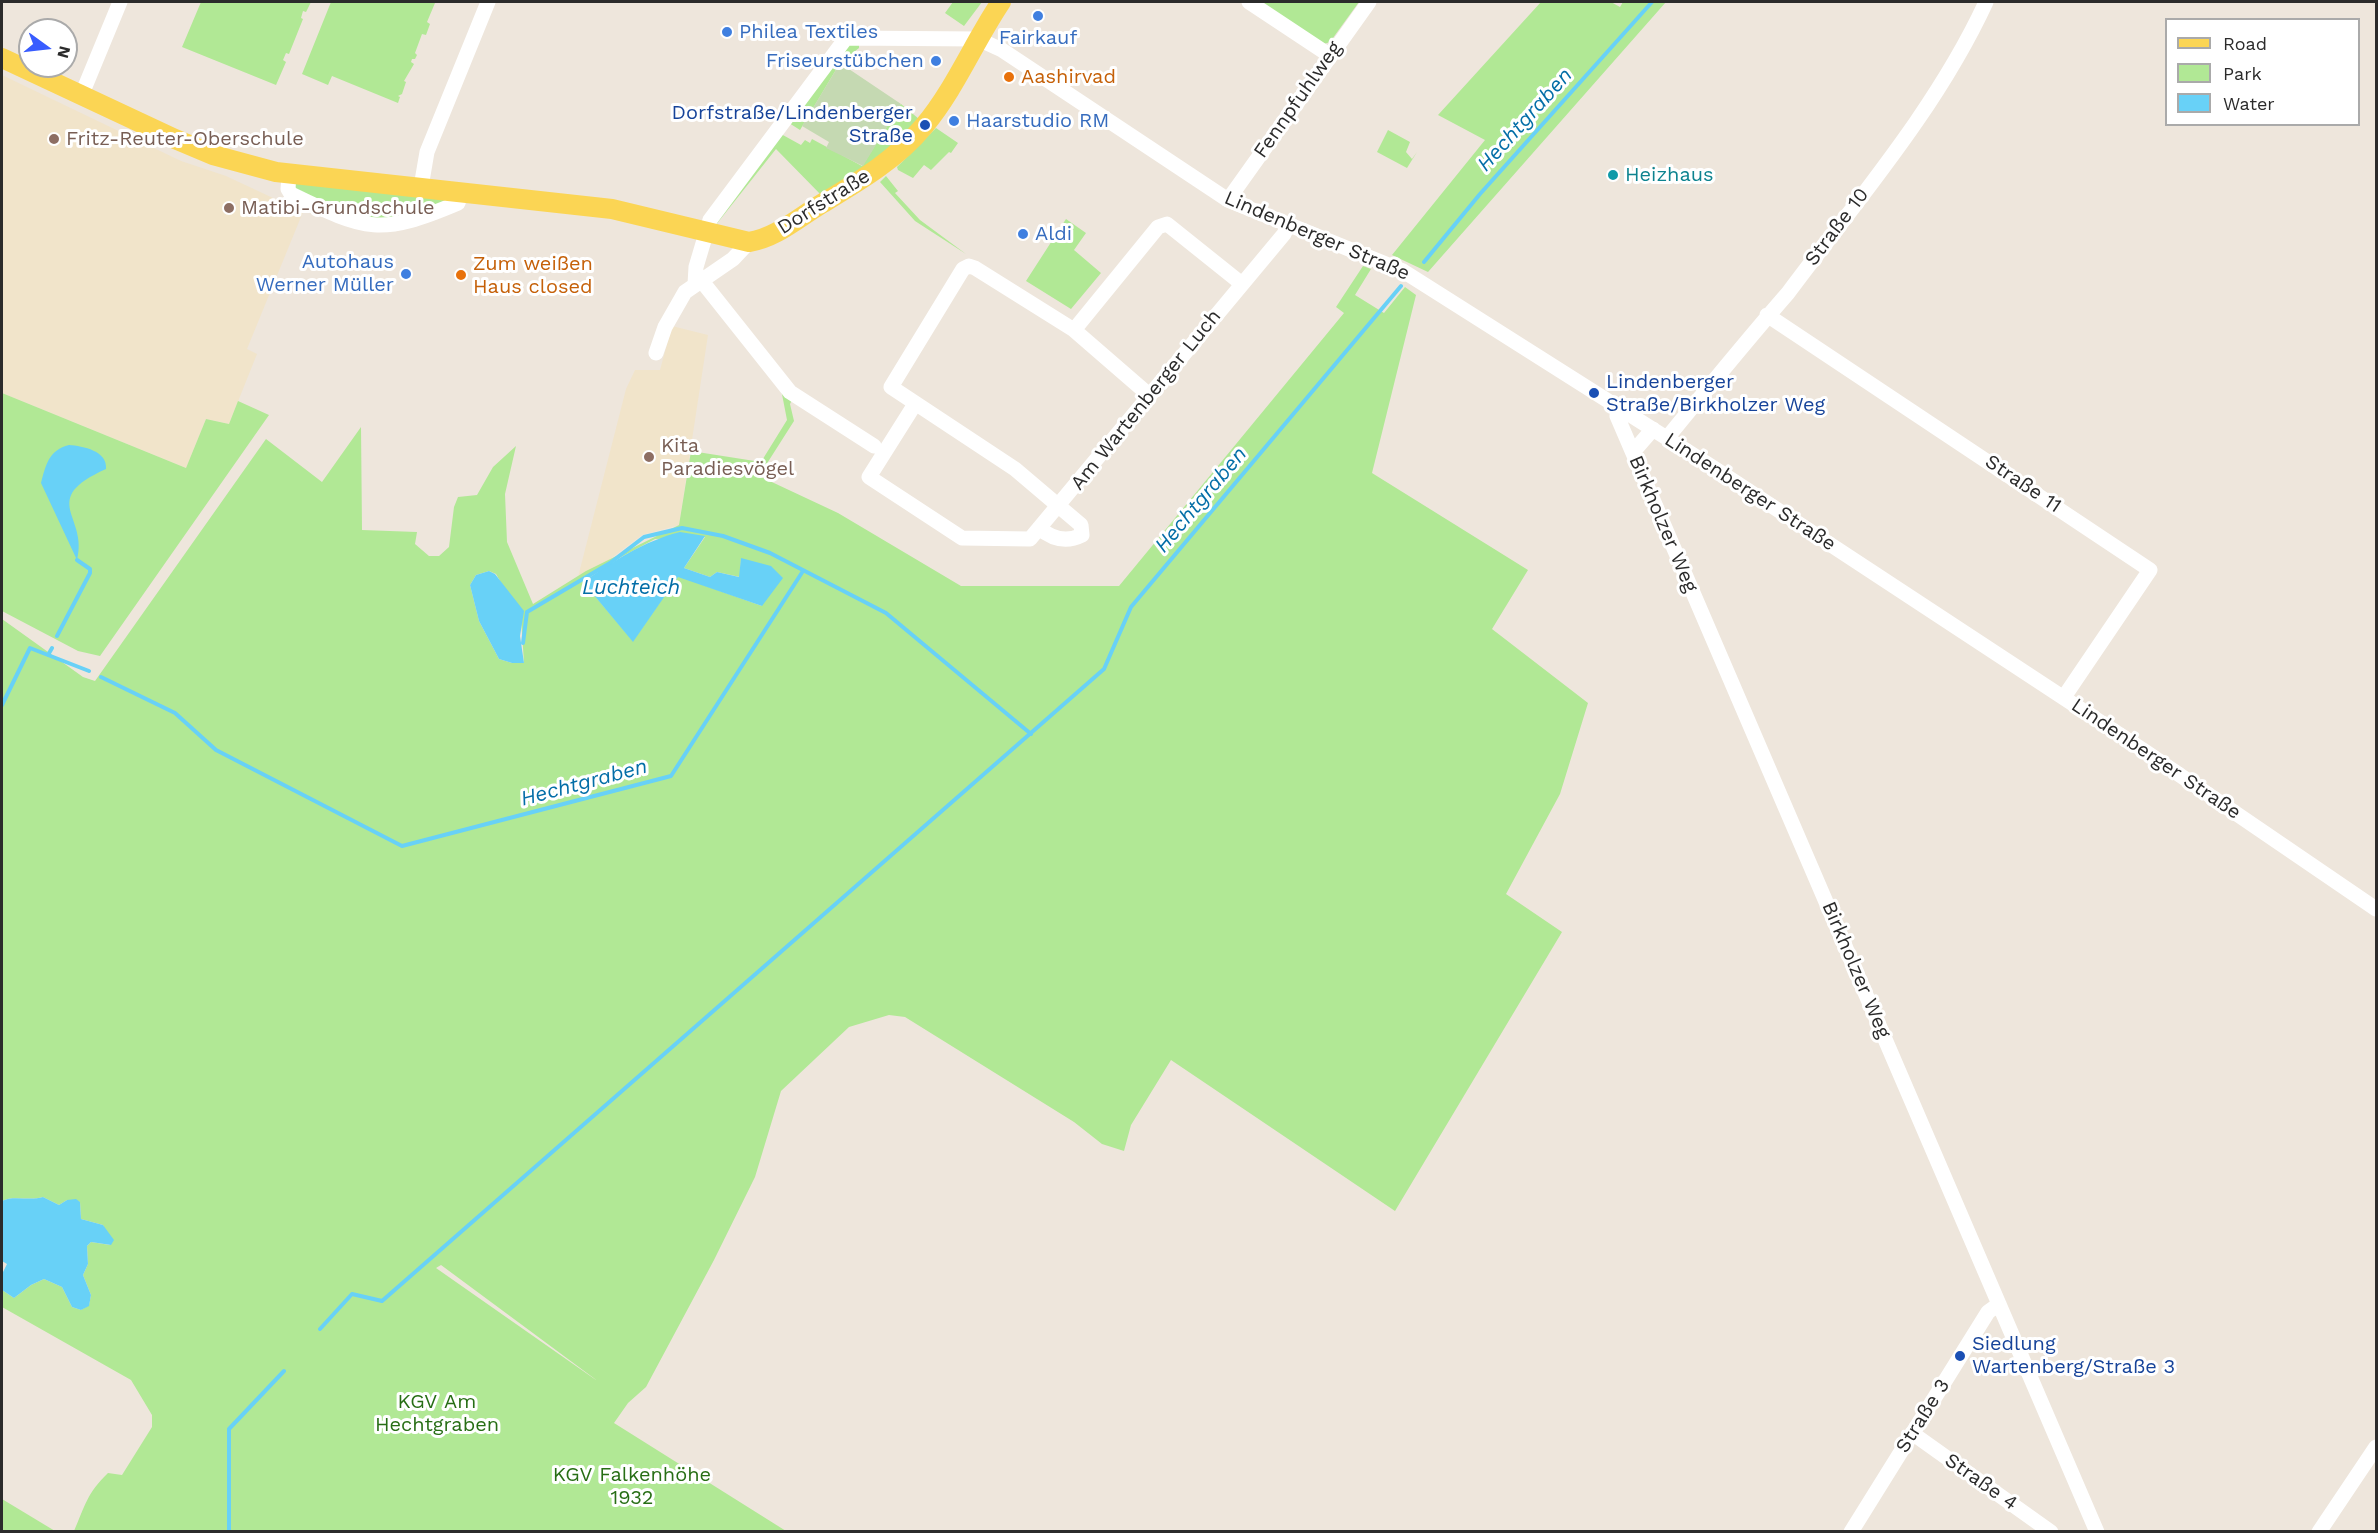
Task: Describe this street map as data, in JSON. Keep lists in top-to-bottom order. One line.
{"streets":{"main road":["Dorfstraße"],"street":["Fennpfuhlweg","Straße 10","Lindenberger Straße","Am Wartenberger Luch","Straße 11","Birkholzer Weg","Straße 3","Straße 4"]},"crossings":[["Fennpfuhlweg","Lindenberger Straße"],["Dorfstraße","Lindenberger Straße"],["Straße 10","Lindenberger Straße"],["Straße 10","Straße 11"],["Lindenberger Straße","Am Wartenberger Luch"],["Lindenberger Straße","Straße 11"],["Lindenberger Straße","Birkholzer Weg"],["Birkholzer Weg","Straße 3"],["Straße 3","Straße 4"]],"water":["Hechtgraben","Luchteich"],"parks":["KGV Am Hechtgraben","KGV Falkenhöhe 1932"],"places":["Fairkauf","Philea Textiles","Friseurstübchen","Aashirvad","Haarstudio RM","Dorfstraße/Lindenberger Straße","Fritz-Reuter-Oberschule","Heizhaus","Matibi-Grundschule","Aldi","Autohaus Werner Müller","Zum weißen Haus closed","Lindenberger Straße/Birkholzer Weg","Kita Paradiesvögel","Siedlung Wartenberg/Straße 3"],"legend":["Road","Park","Water"],"north":"right"}
